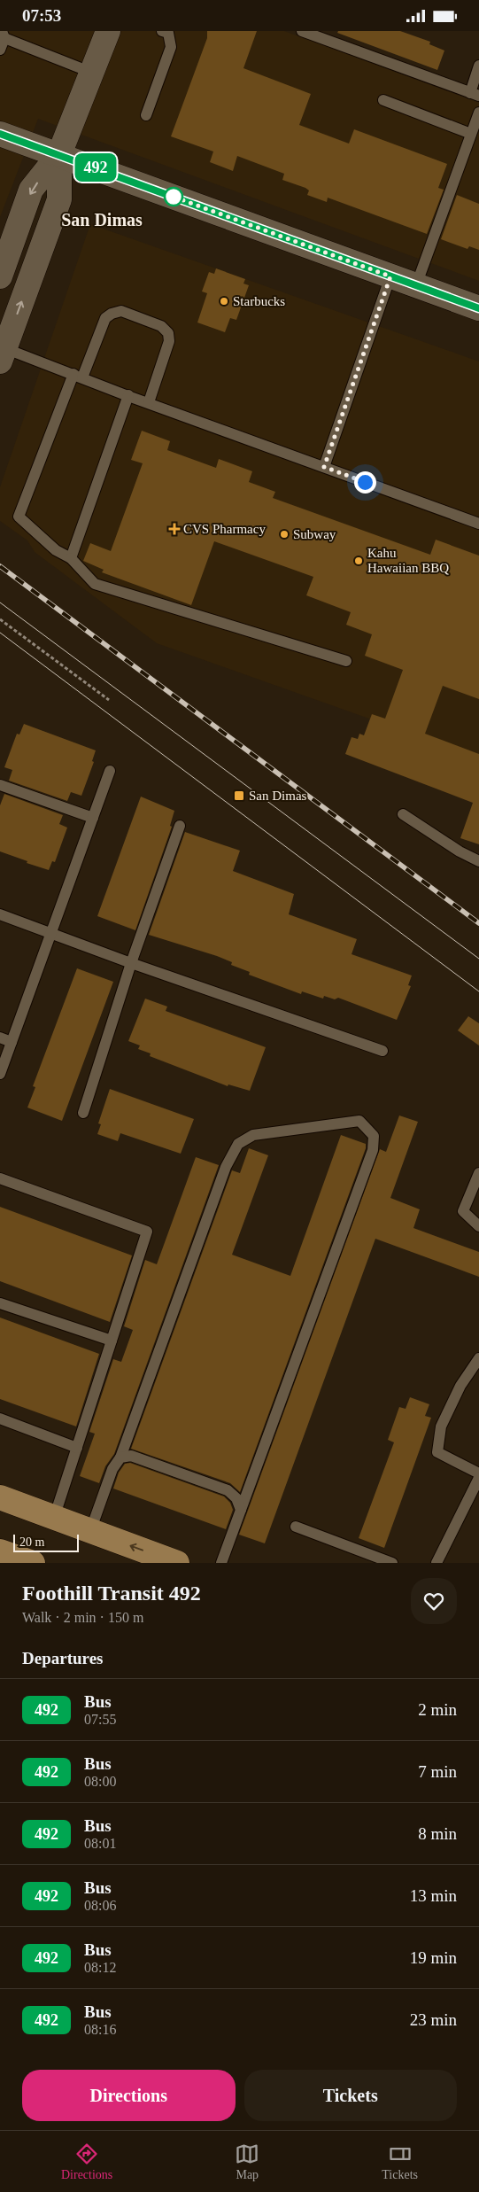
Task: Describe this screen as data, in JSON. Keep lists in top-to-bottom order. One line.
{"districts":["San Dimas"],"places":{"other":["Starbucks","Subway","Kahu Hawaiian BBQ"],"health":["CVS Pharmacy"],"transit":["San Dimas"]},"lines":["bus line 492"],"scale_bar":"20 m","page":{"status":"07:53","on_map":"492","scale":"20 m","heading":[["Foothill Transit 492","Walk · 2 min · 150 m"],"Departures"],"list":[{"mark":"492","name":"Bus","note":"07:55","value":"2 min"},{"mark":"492","name":"Bus","note":"08:00","value":"7 min"},{"mark":"492","name":"Bus","note":"08:01","value":"8 min"},{"mark":"492","name":"Bus","note":"08:06","value":"13 min"},{"mark":"492","name":"Bus","note":"08:12","value":"19 min"},{"mark":"492","name":"Bus","note":"08:16","value":"23 min"}],"buttons":["Directions","Tickets"],"tabs":["Directions","Map","Tickets"]}}
